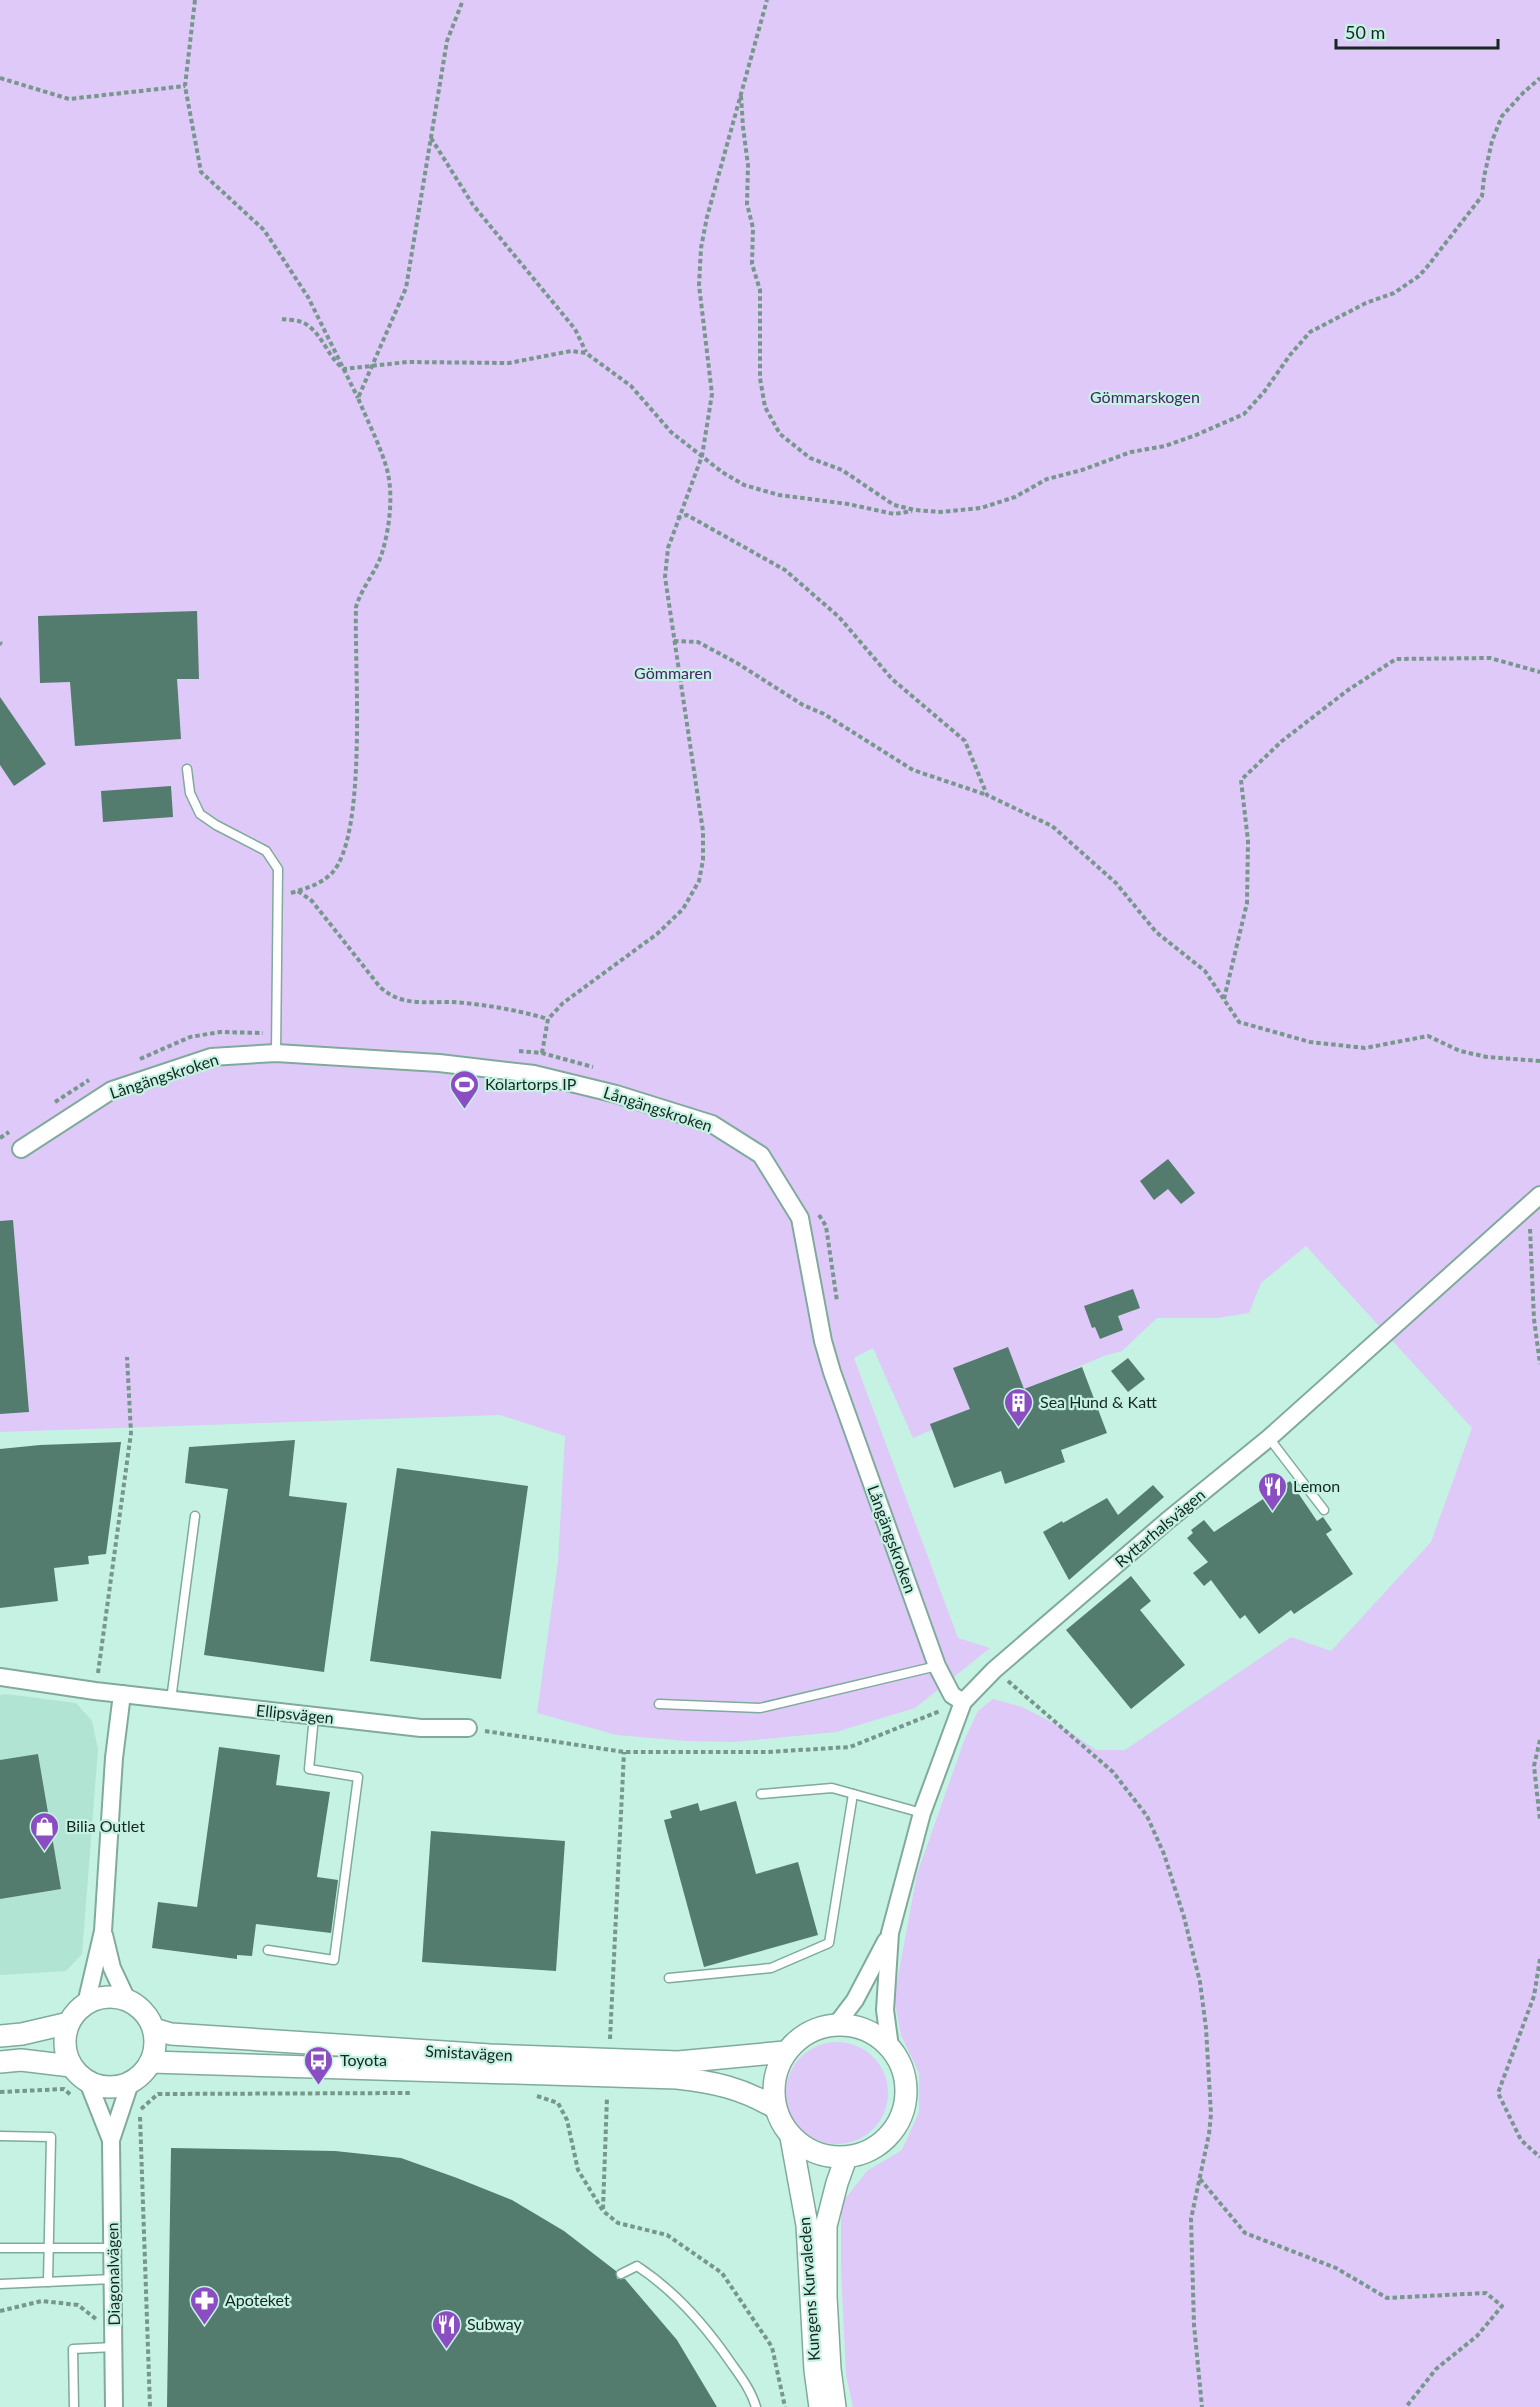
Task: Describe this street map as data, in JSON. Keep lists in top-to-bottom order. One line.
{"streets":{"street":["Långängskroken","Ryttarhalsvägen","Ellipsvägen","Smistavägen","Diagonalvägen","Kungens Kurvaleden"]},"crossings":[["Långängskroken","Ryttarhalsvägen"],["Ryttarhalsvägen","Smistavägen"],["Ryttarhalsvägen","Kungens Kurvaleden"],["Smistavägen","Diagonalvägen"],["Smistavägen","Kungens Kurvaleden"]],"parks":["Gömmarskogen","Gömmaren"],"places":{"sports":["Kolartorps IP"],"building":["Sea Hund & Katt"],"restaurant":["Lemon","Subway"],"shop":["Bilia Outlet"],"bus stop":["Toyota"],"pharmacy":["Apoteket"]},"scale_bar":"50 m"}
